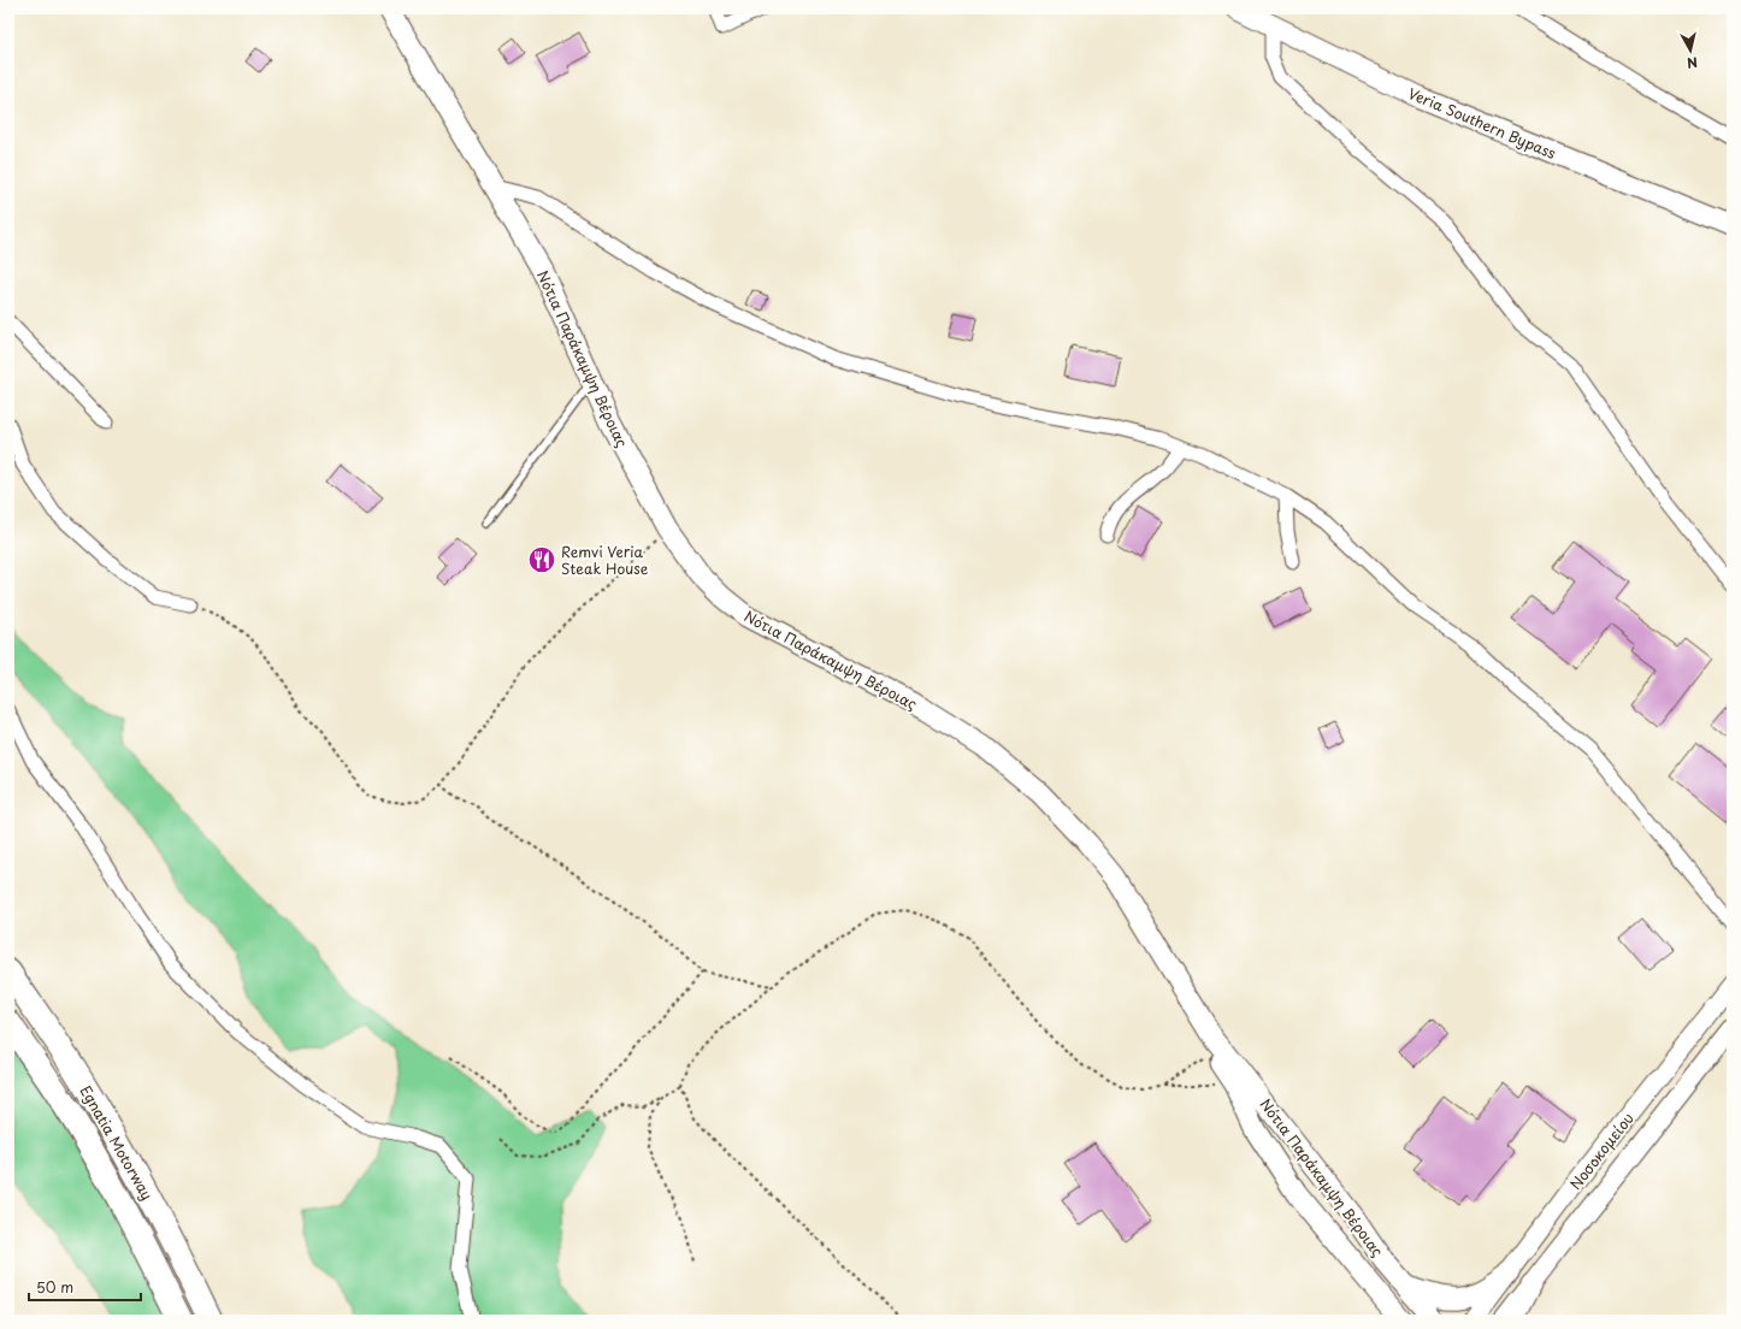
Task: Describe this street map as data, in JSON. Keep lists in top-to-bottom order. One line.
{"streets":{"highway":["Egnatia Motorway"],"main road":["Veria Southern Bypass","Νότια Παράκαμψη Βέροιας"],"street":["Νοσοκομείου"]},"places":{"restaurant":["Remvi Veria Steak House"]},"scale_bar":"50 m","north":"bottom"}
